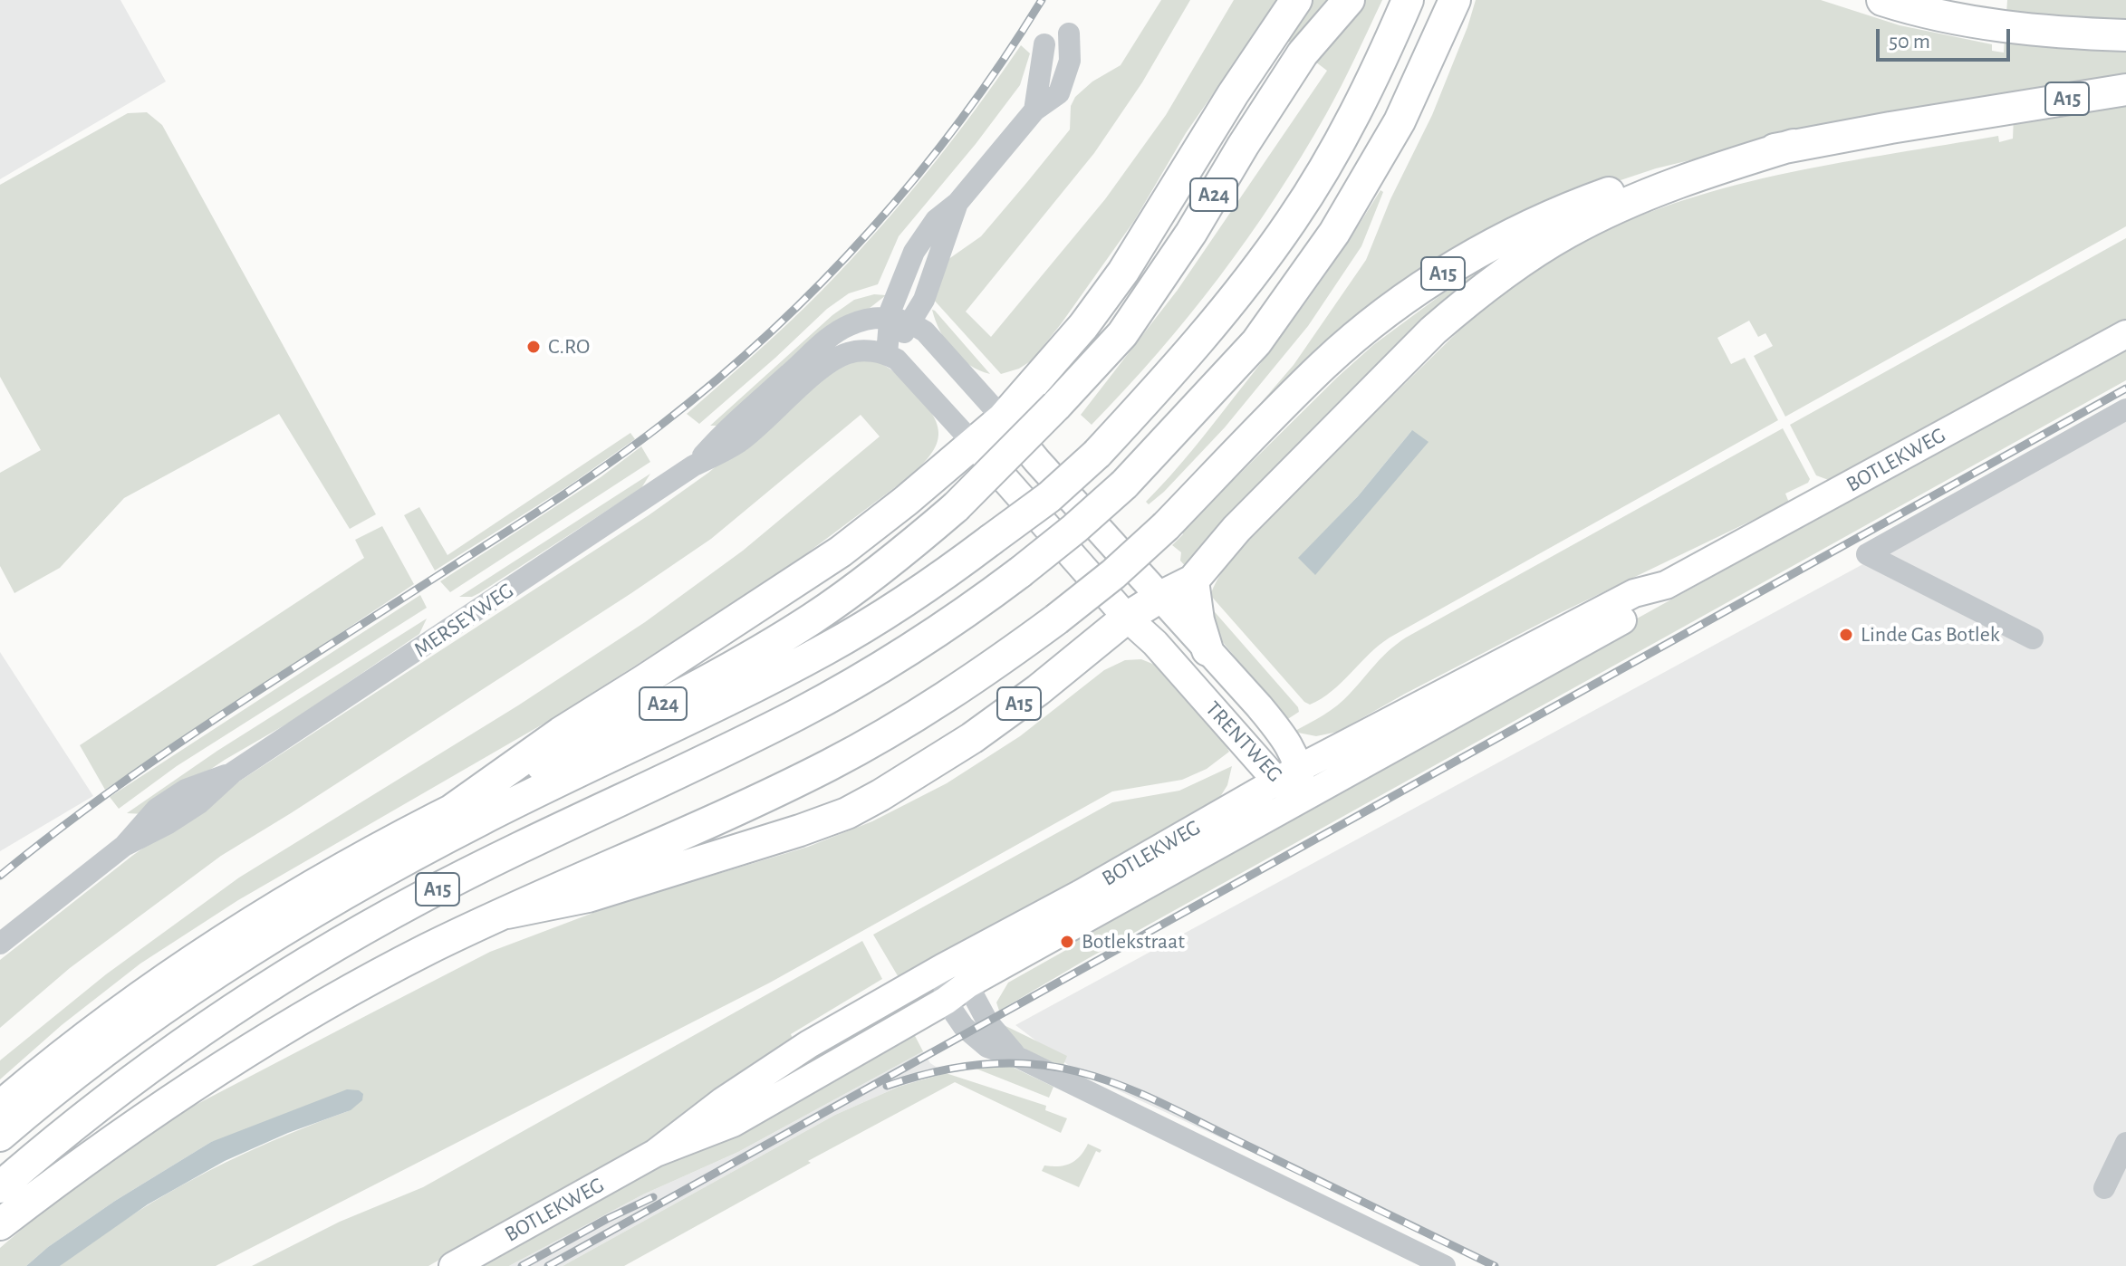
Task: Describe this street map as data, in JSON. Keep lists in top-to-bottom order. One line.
{"streets":{"highway":["A15","A24"],"main road":["BOTLEKWEG","TRENTWEG"],"street":["MERSEYWEG"]},"crossings":[["A15","TRENTWEG"],["BOTLEKWEG","TRENTWEG"],["MERSEYWEG","TRENTWEG"]],"places":["C.RO","Linde Gas Botlek","Botlekstraat"],"scale_bar":"50 m"}
